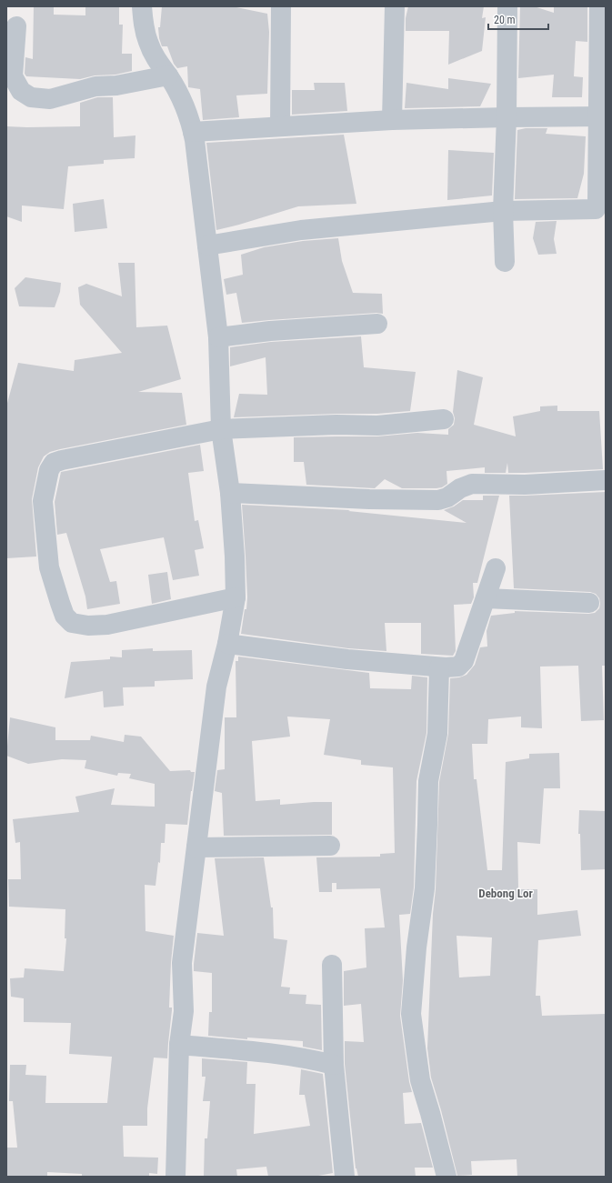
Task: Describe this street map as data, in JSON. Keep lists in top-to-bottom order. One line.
{"districts":["Debong Lor"],"scale_bar":"20 m"}
